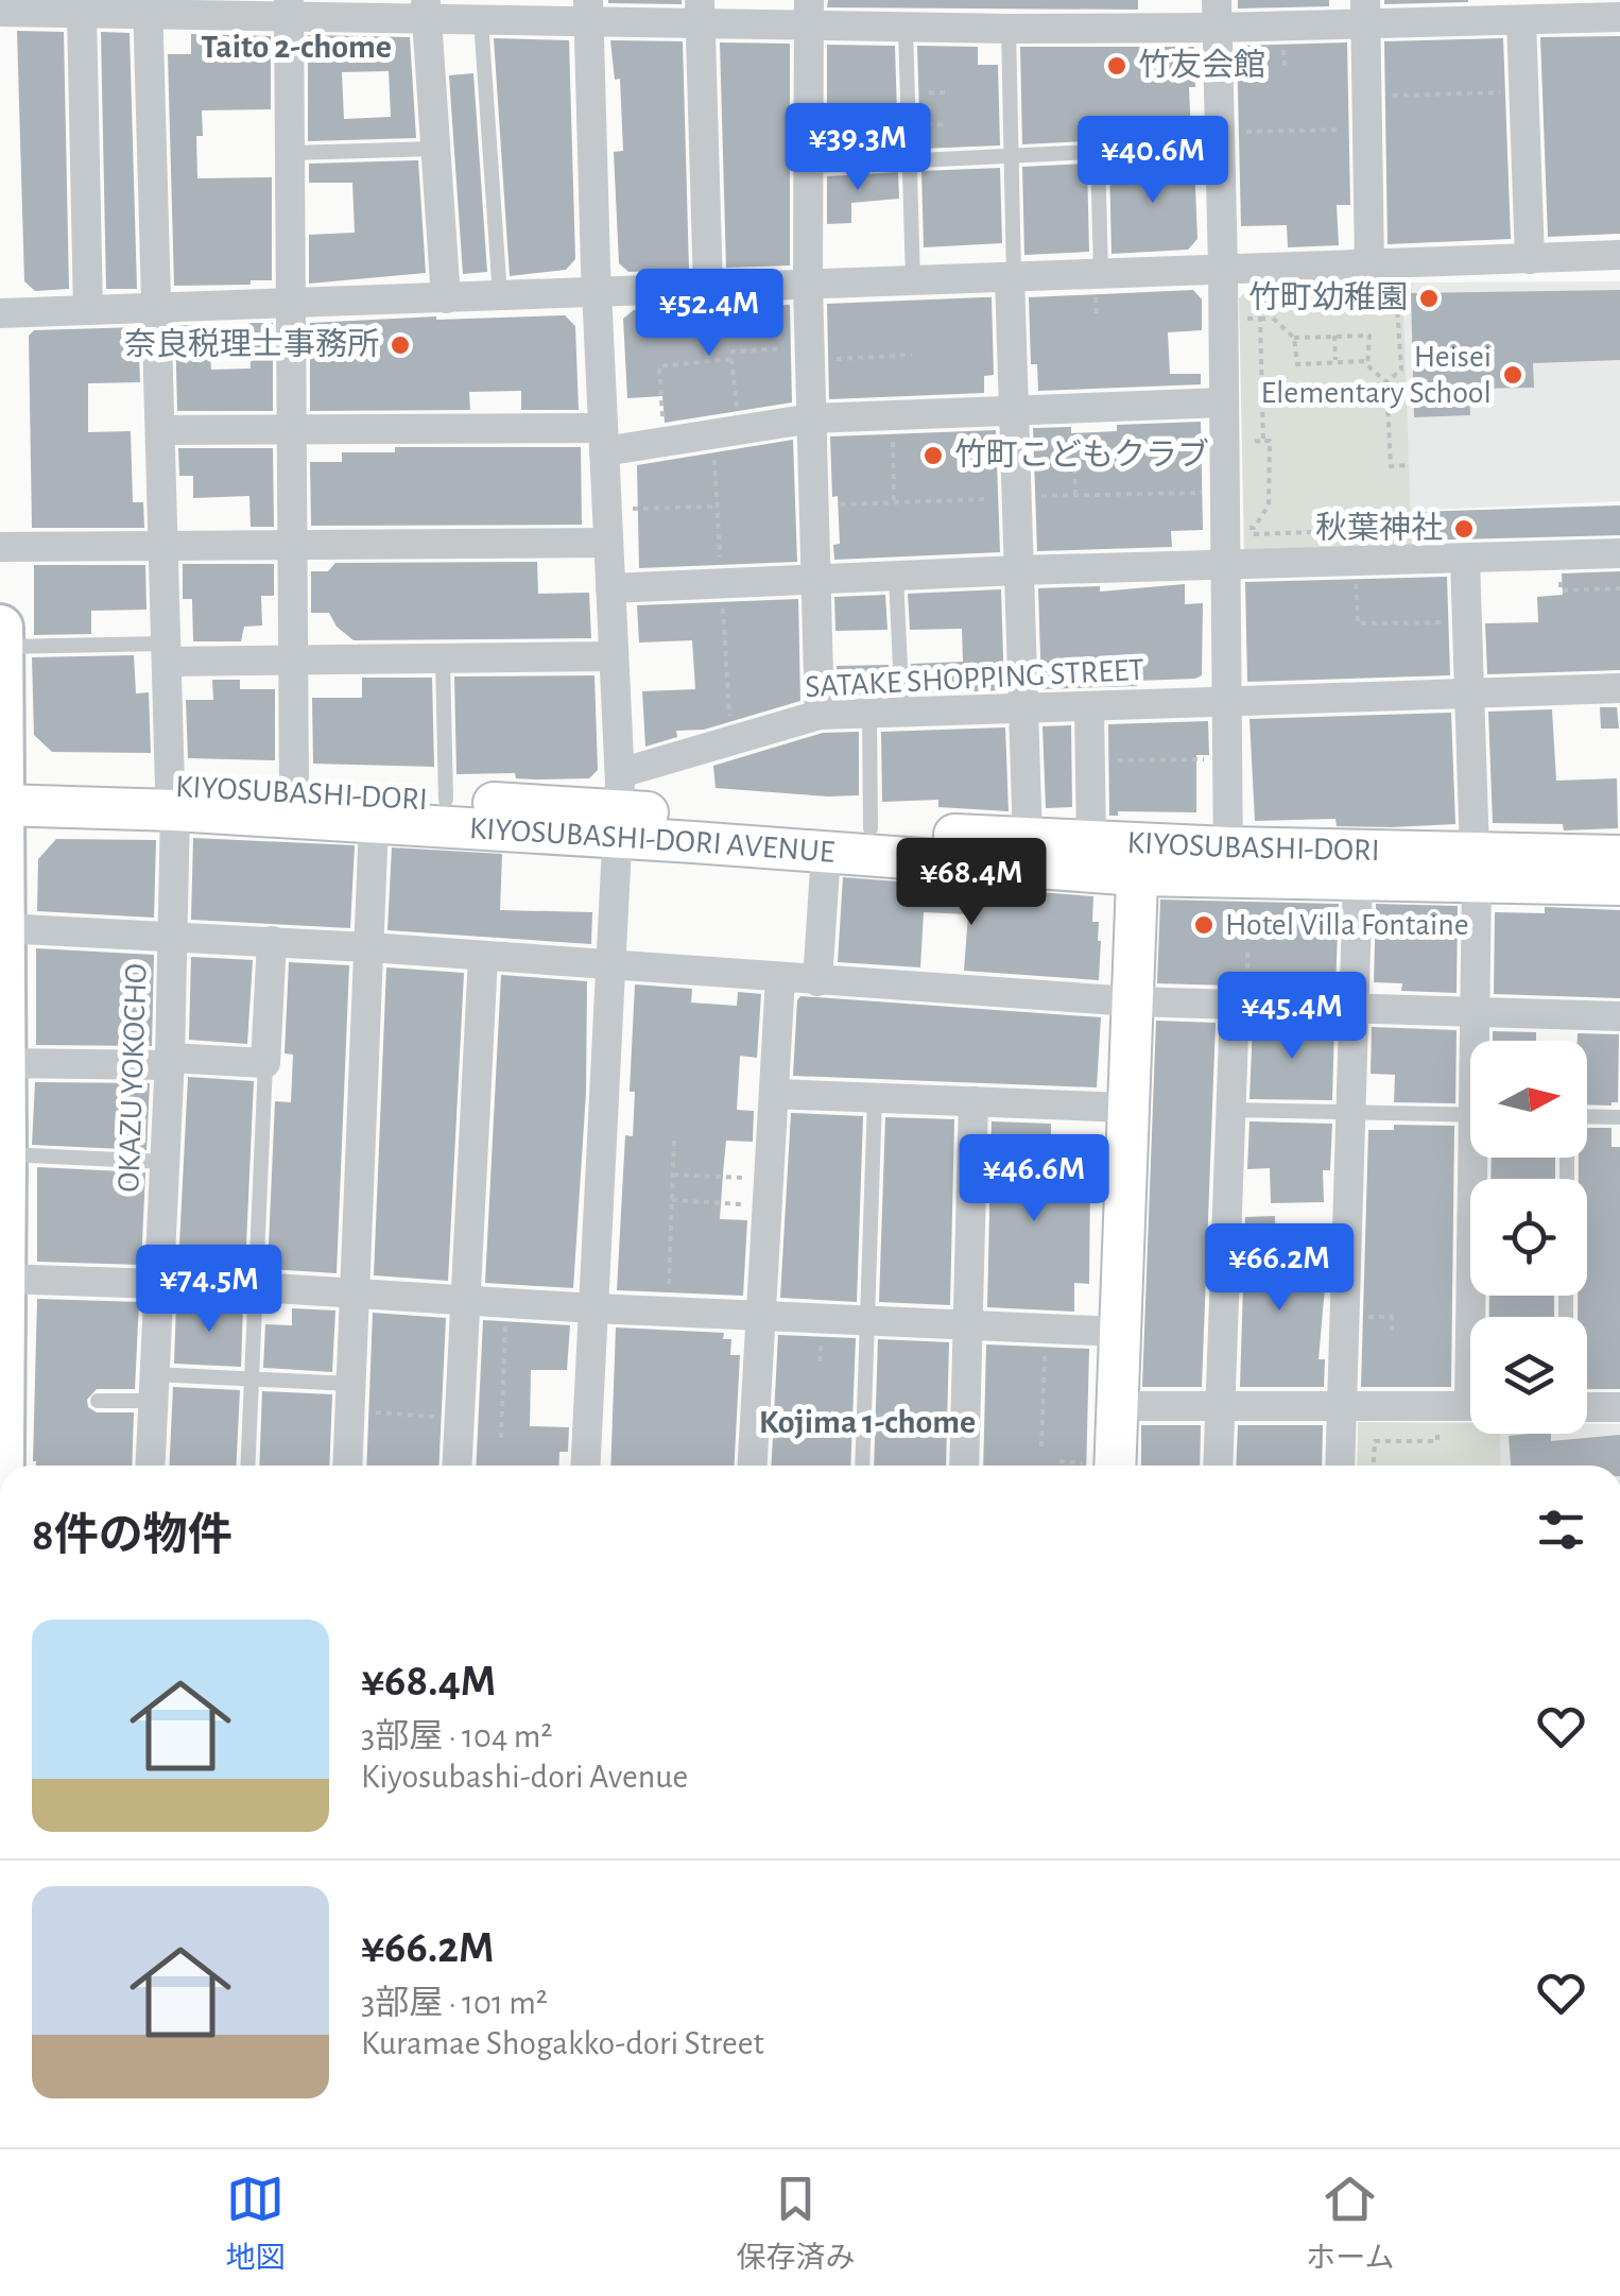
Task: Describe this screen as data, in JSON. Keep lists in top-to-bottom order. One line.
{"streets":{"street":["SATAKE SHOPPING STREET","KIYOSUBASHI-DORI","KIYOSUBASHI-DORI AVENUE","OKAZU YOKOCHO"]},"crossings":[["SATAKE SHOPPING STREET","KIYOSUBASHI-DORI"],["SATAKE SHOPPING STREET","KIYOSUBASHI-DORI AVENUE"],["KIYOSUBASHI-DORI","KIYOSUBASHI-DORI AVENUE"],["KIYOSUBASHI-DORI","OKAZU YOKOCHO"],["KIYOSUBASHI-DORI AVENUE","OKAZU YOKOCHO"]],"districts":["Taito 2-chome","Kojima 1-chome"],"places":["竹友会館","竹町幼稚園","奈良税理士事務所","Heisei Elementary School","竹町こどもクラブ","秋葉神社","Hotel Villa Fontaine"],"north":"right","page":{"price":["¥39.3M","¥40.6M","¥52.4M","¥68.4M","¥45.4M","¥46.6M","¥66.2M","¥74.5M"],"heading":"8件の物件","list":[{"name":"¥68.4M","note":"3部屋 · 104 m² · Kiyosubashi-dori Avenue"},{"name":"¥66.2M","note":"3部屋 · 101 m² · Kuramae Shogakko-dori Street"}],"tabs":["地図","保存済み","ホーム"]}}
